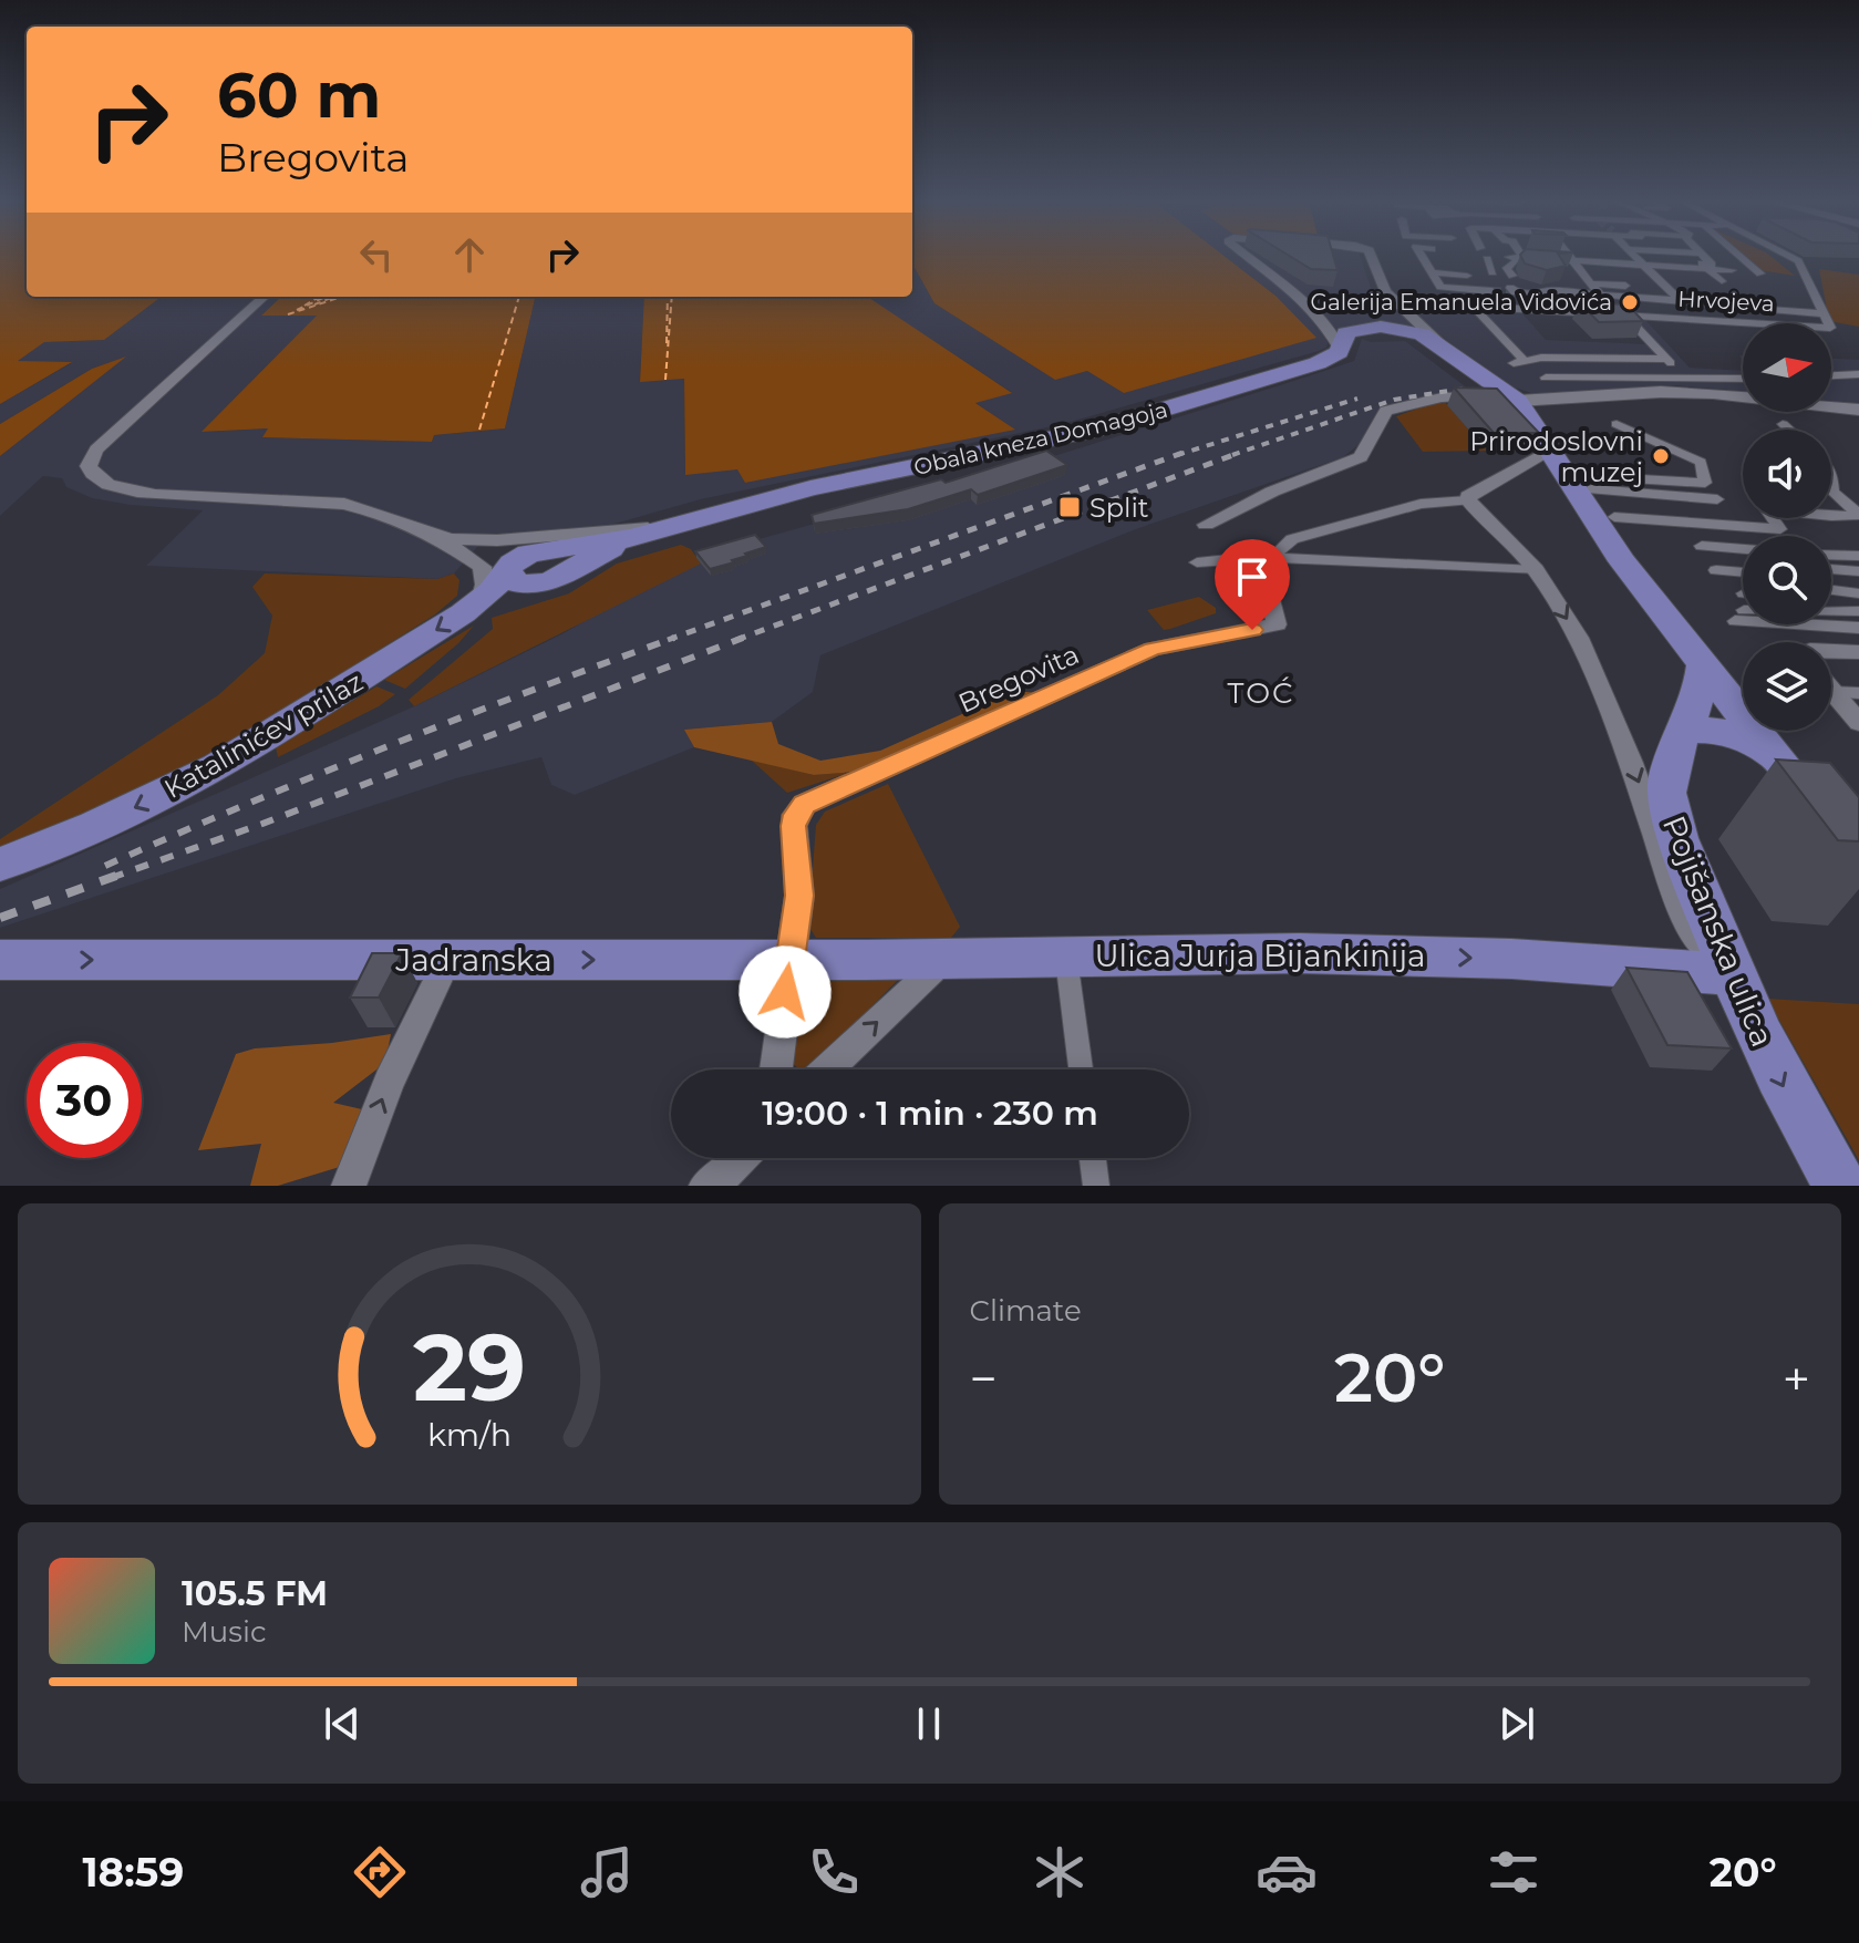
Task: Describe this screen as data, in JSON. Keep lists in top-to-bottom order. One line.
{"streets":{"main road":["Obala kneza Domagoja","Katalinićev prilaz","Pojišanska ulica","Ulica Jurja Bijankinija","Jadranska"],"street":["Hrvojeva","Bregovita"]},"crossings":[["Obala kneza Domagoja","Katalinićev prilaz"],["Bregovita","Ulica Jurja Bijankinija"],["Bregovita","Jadranska"],["Pojišanska ulica","Ulica Jurja Bijankinija"],["Ulica Jurja Bijankinija","Jadranska"]],"one_way":["Katalinićev prilaz","Pojišanska ulica","Ulica Jurja Bijankinija","Jadranska"],"districts":["TOĆ"],"places":{"other":["Galerija Emanuela Vidovića","Prirodoslovni muzej"],"transit":["Split"]},"north":"right","page":{"turn":["60 m","Bregovita"],"limit":"30","trip":"19:00 · 1 min · 230 m","tile":"Climate","heat":["−","20°","+"],"song":["105.5 FM","Music"],"tabs":["18:59","20°"],"gauge":["29","km/h"]}}
